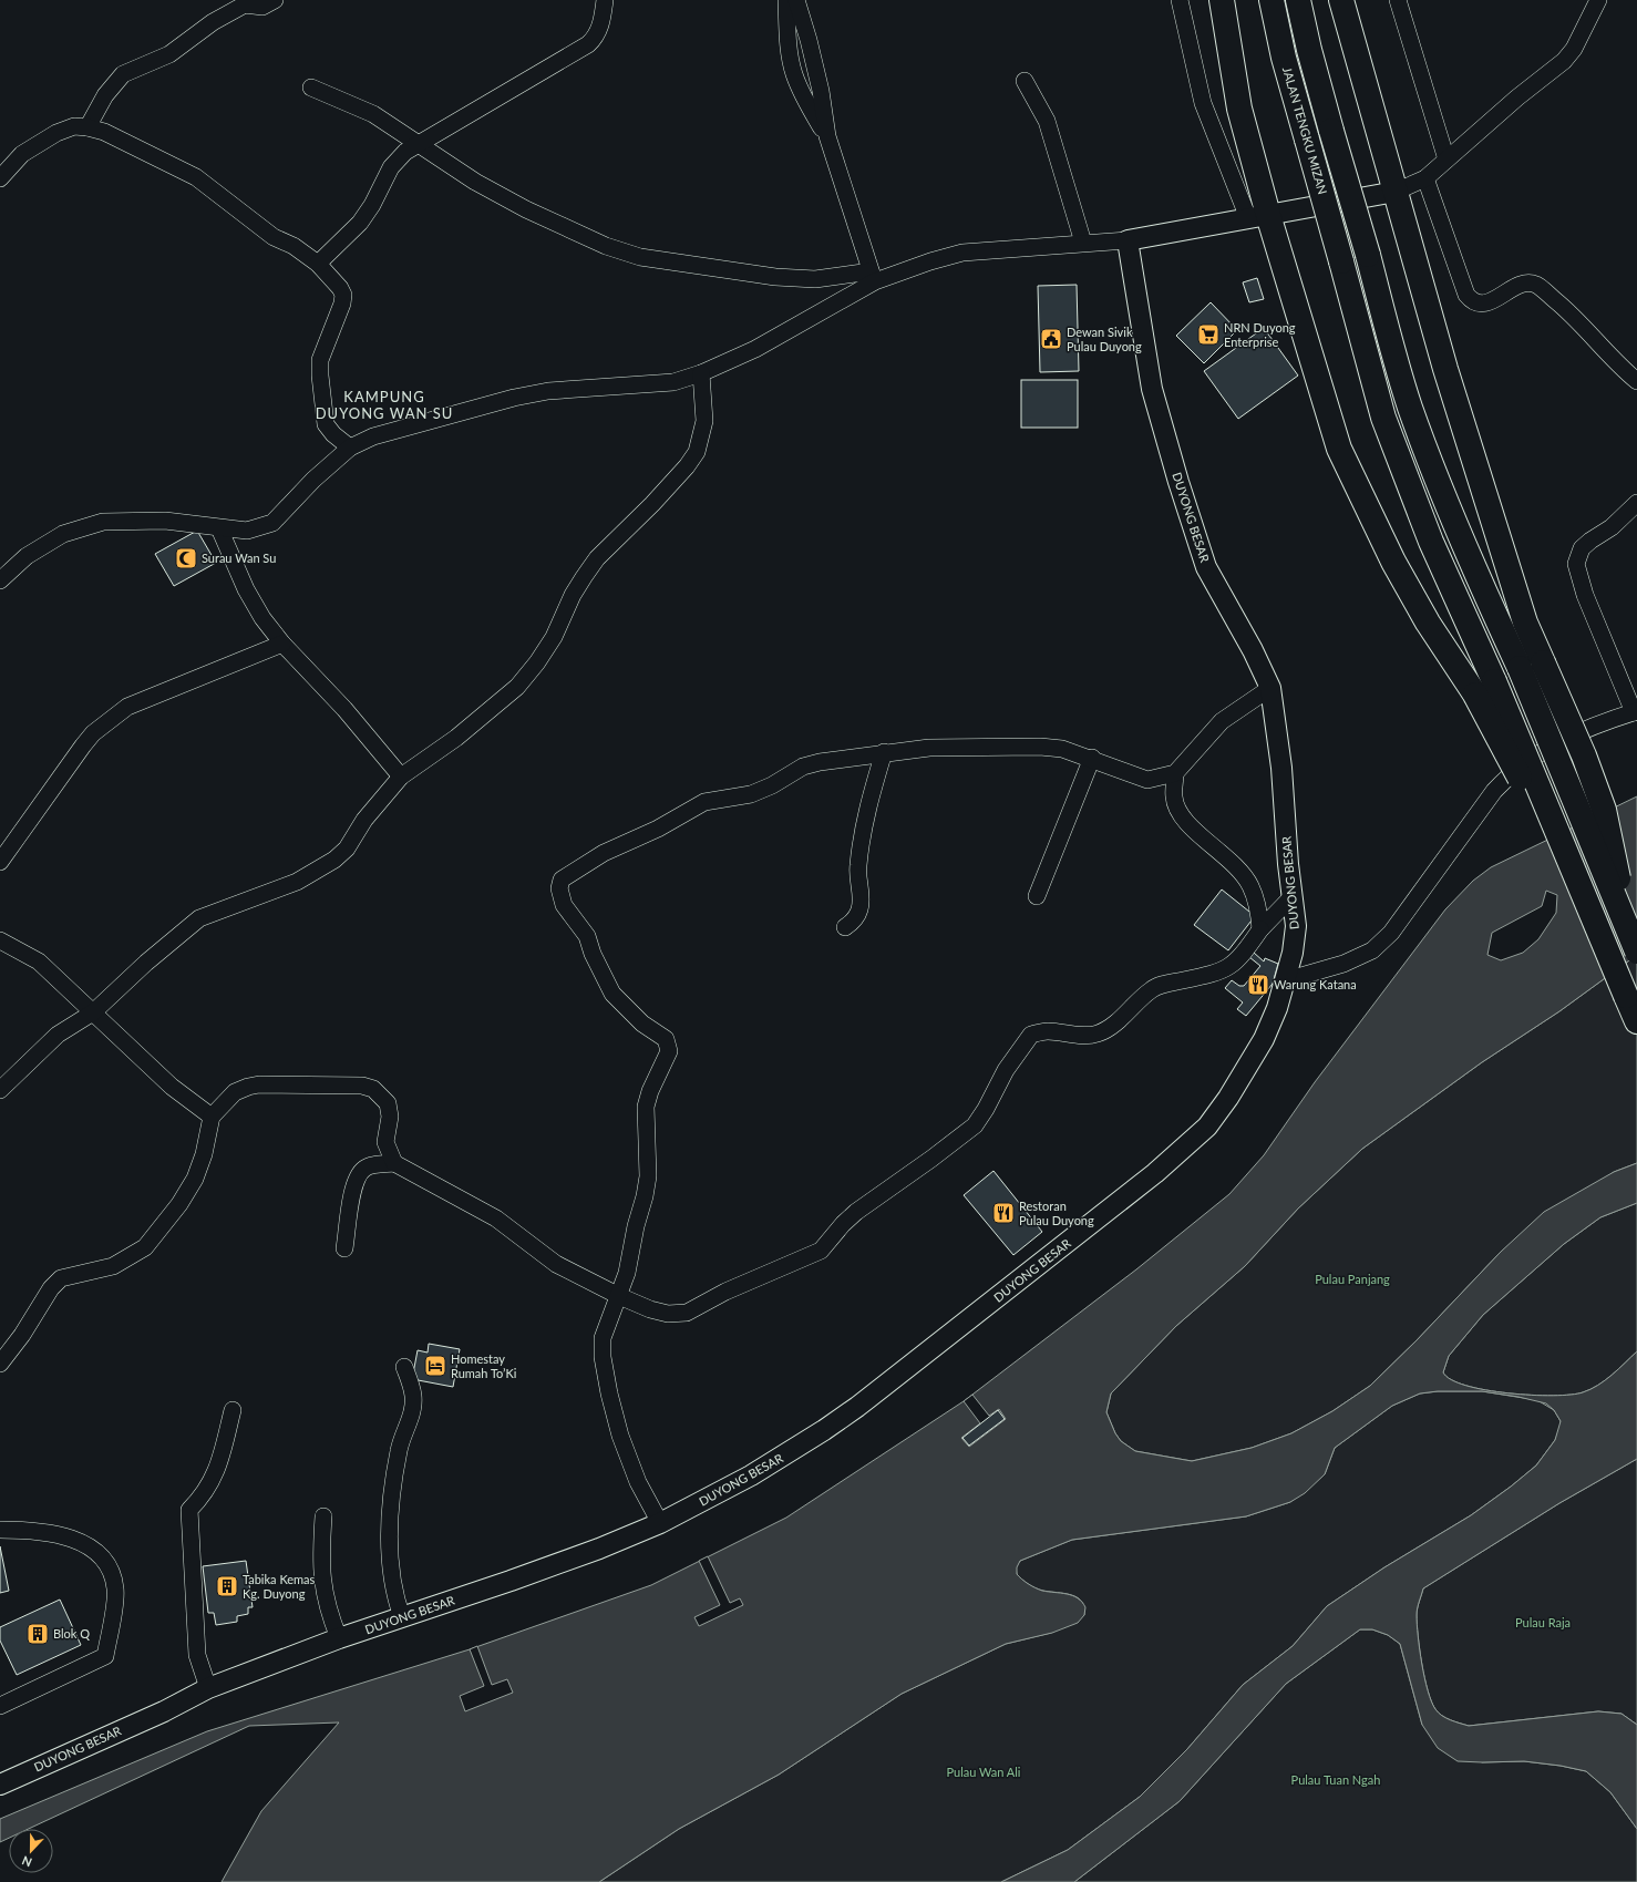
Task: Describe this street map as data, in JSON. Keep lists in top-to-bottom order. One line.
{"streets":{"highway":["JALAN TENGKU MIZAN"],"street":["DUYONG BESAR"]},"districts":["KAMPUNG DUYONG WAN SU"],"parks":["Pulau Panjang","Pulau Raja","Pulau Wan Ali","Pulau Tuan Ngah"],"places":{"supermarket":["NRN Duyong Enterprise"],"public building":["Dewan Sivik Pulau Duyong"],"mosque":["Surau Wan Su"],"restaurant":["Warung Katana","Restoran Pulau Duyong"],"hotel":["Homestay Rumah To’Ki"],"building":["Tabika Kemas Kg. Duyong","Blok Q"]},"north":"bottom"}
